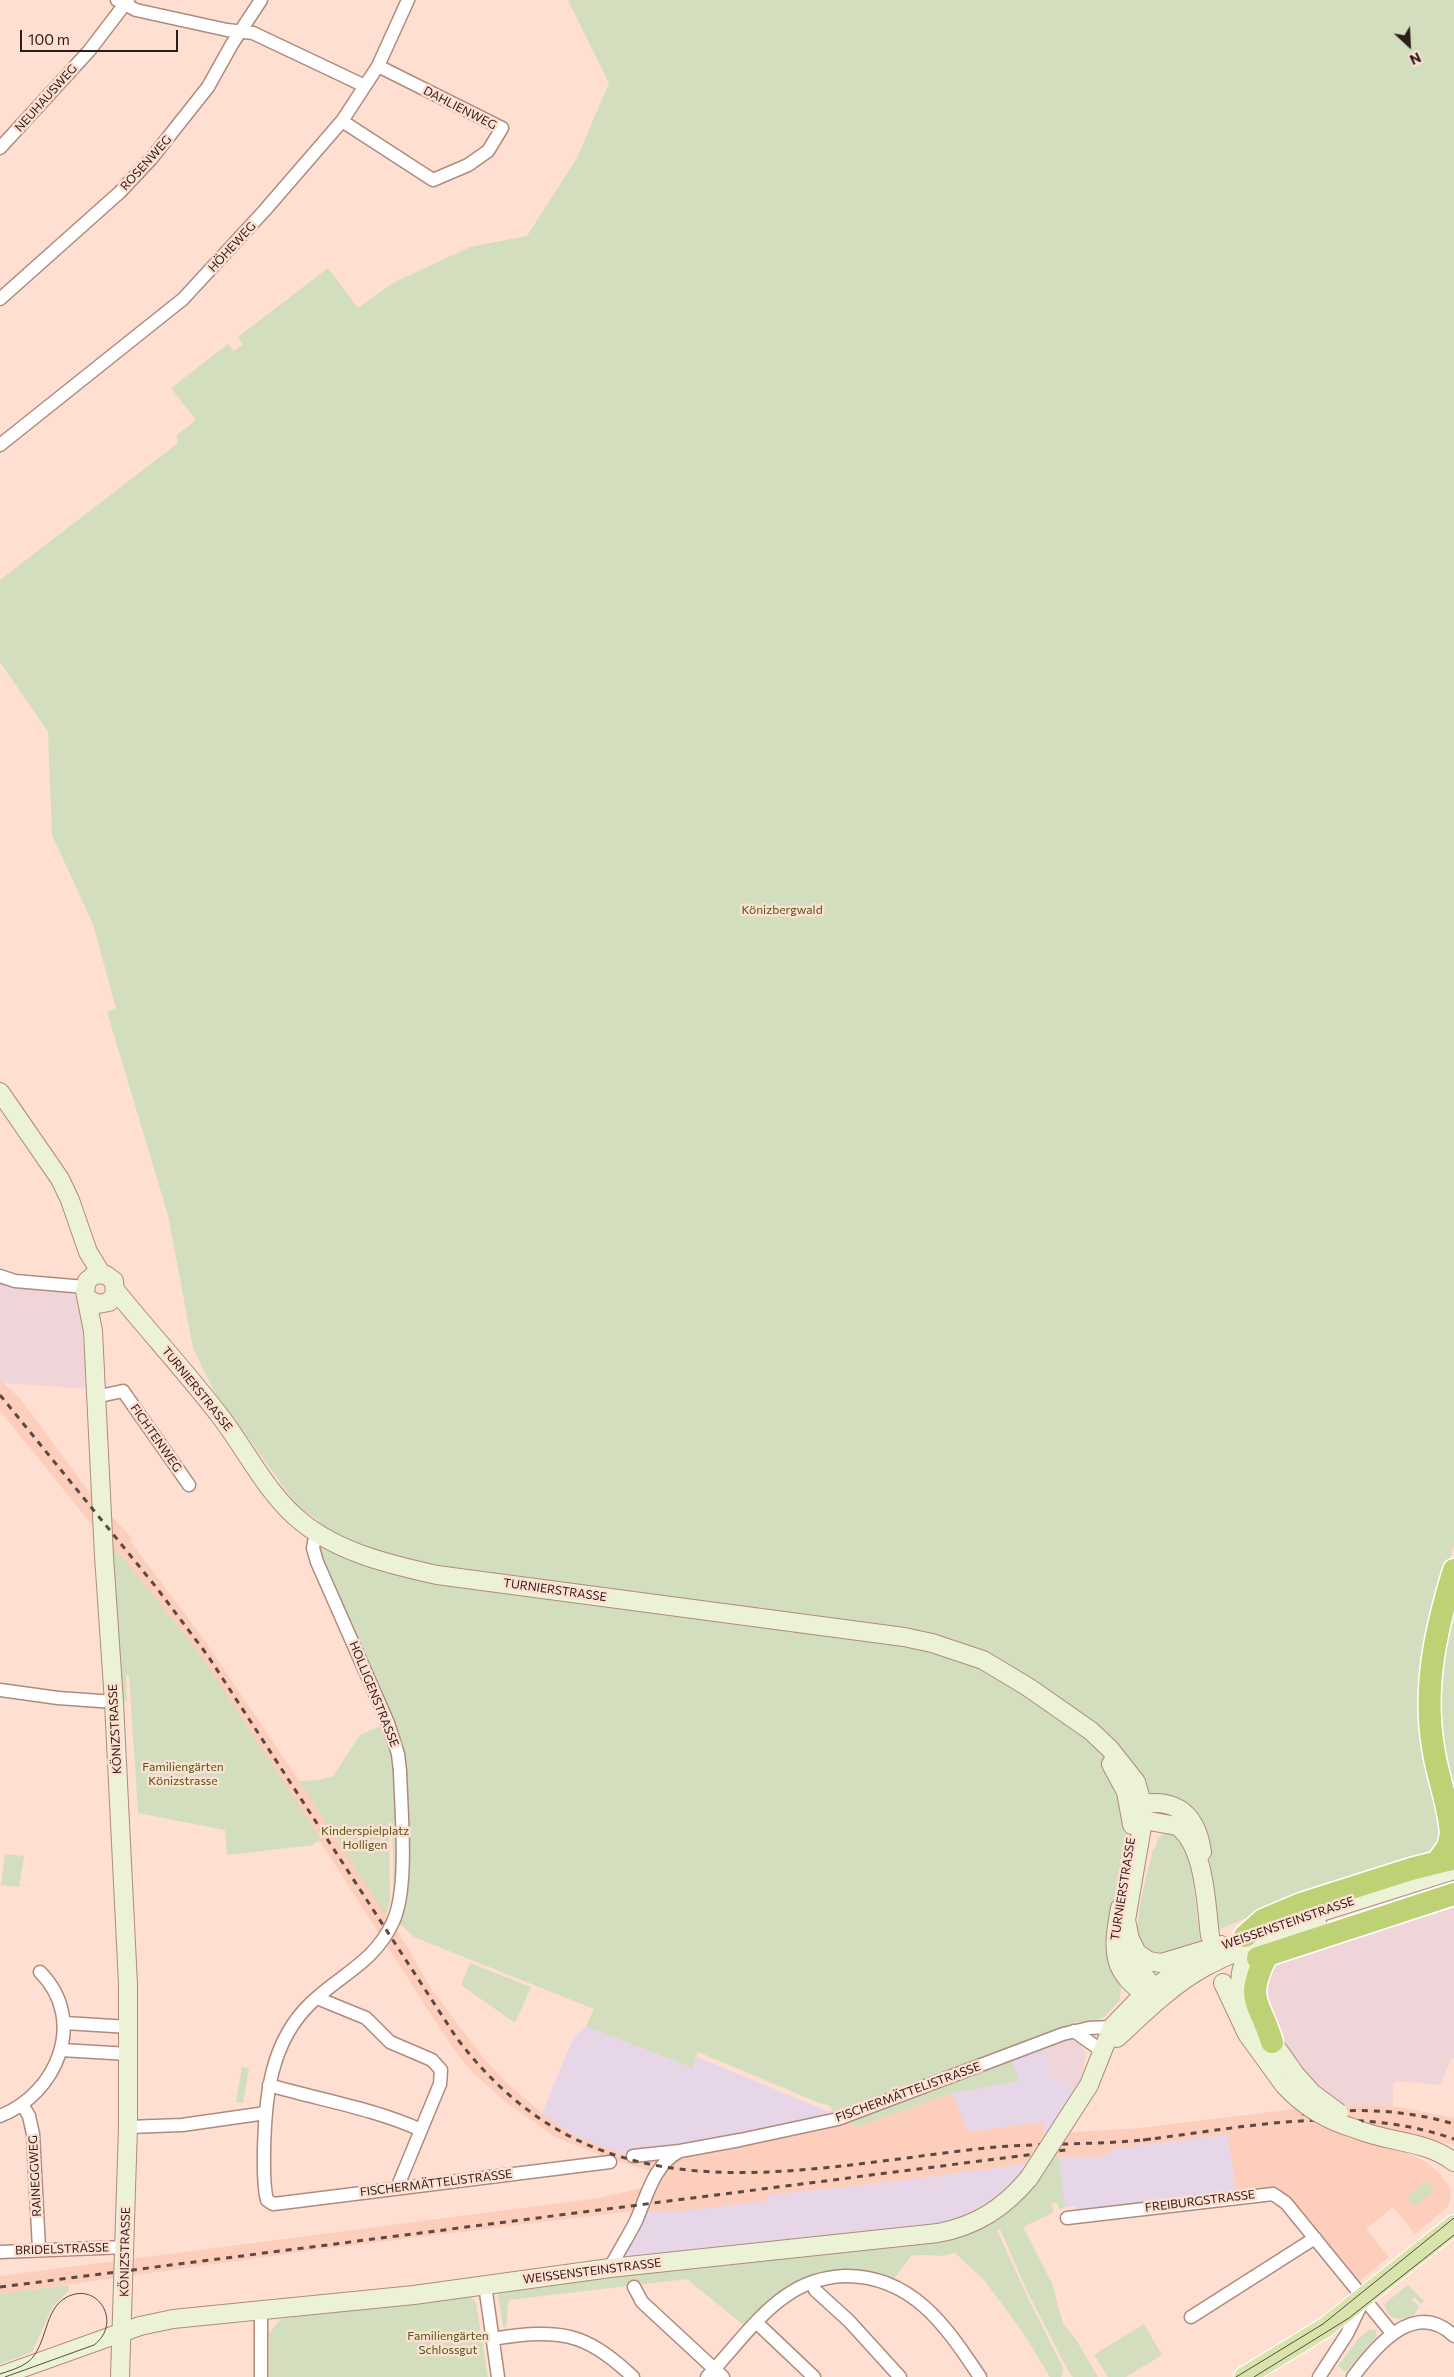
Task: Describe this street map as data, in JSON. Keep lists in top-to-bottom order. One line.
{"streets":{"main road":["TURNIERSTRASSE","KÖNIZSTRASSE","WEISSENSTEINSTRASSE"],"street":["NEUHAUSWEG","DAHLIENWEG","ROSENWEG","HÖHEWEG","FICHTENWEG","HOLLIGENSTRASSE","FISCHERMÄTTELISTRASSE","RAINEGGWEG","FREIBURGSTRASSE","BRIDELSTRASSE"]},"crossings":[["DAHLIENWEG","HÖHEWEG"],["TURNIERSTRASSE","HOLLIGENSTRASSE"],["TURNIERSTRASSE","KÖNIZSTRASSE"],["TURNIERSTRASSE","WEISSENSTEINSTRASSE"],["FICHTENWEG","KÖNIZSTRASSE"],["HOLLIGENSTRASSE","FISCHERMÄTTELISTRASSE"],["KÖNIZSTRASSE","WEISSENSTEINSTRASSE"],["KÖNIZSTRASSE","BRIDELSTRASSE"],["WEISSENSTEINSTRASSE","FISCHERMÄTTELISTRASSE"],["RAINEGGWEG","BRIDELSTRASSE"]],"parks":["Könizbergwald","Familiengärten Könizstrasse","Kinderspielplatz Holligen","Familiengärten Schlossgut"],"scale_bar":"100 m","north":"bottom right"}
